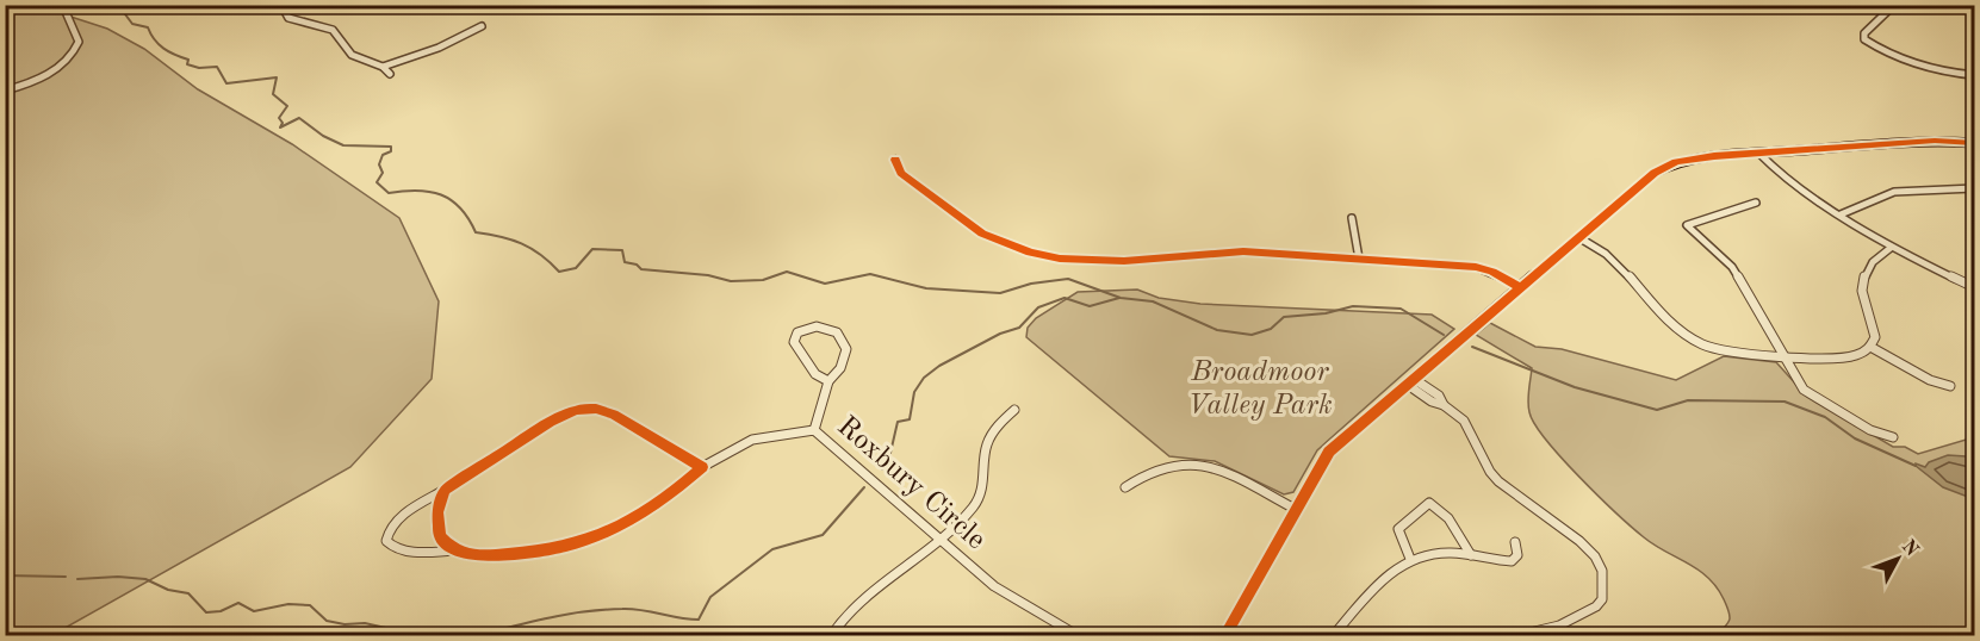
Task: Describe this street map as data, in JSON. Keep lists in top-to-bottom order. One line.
{"streets":{"street":["Roxbury Circle"]},"parks":["Broadmoor Valley Park"],"north":"top right"}
